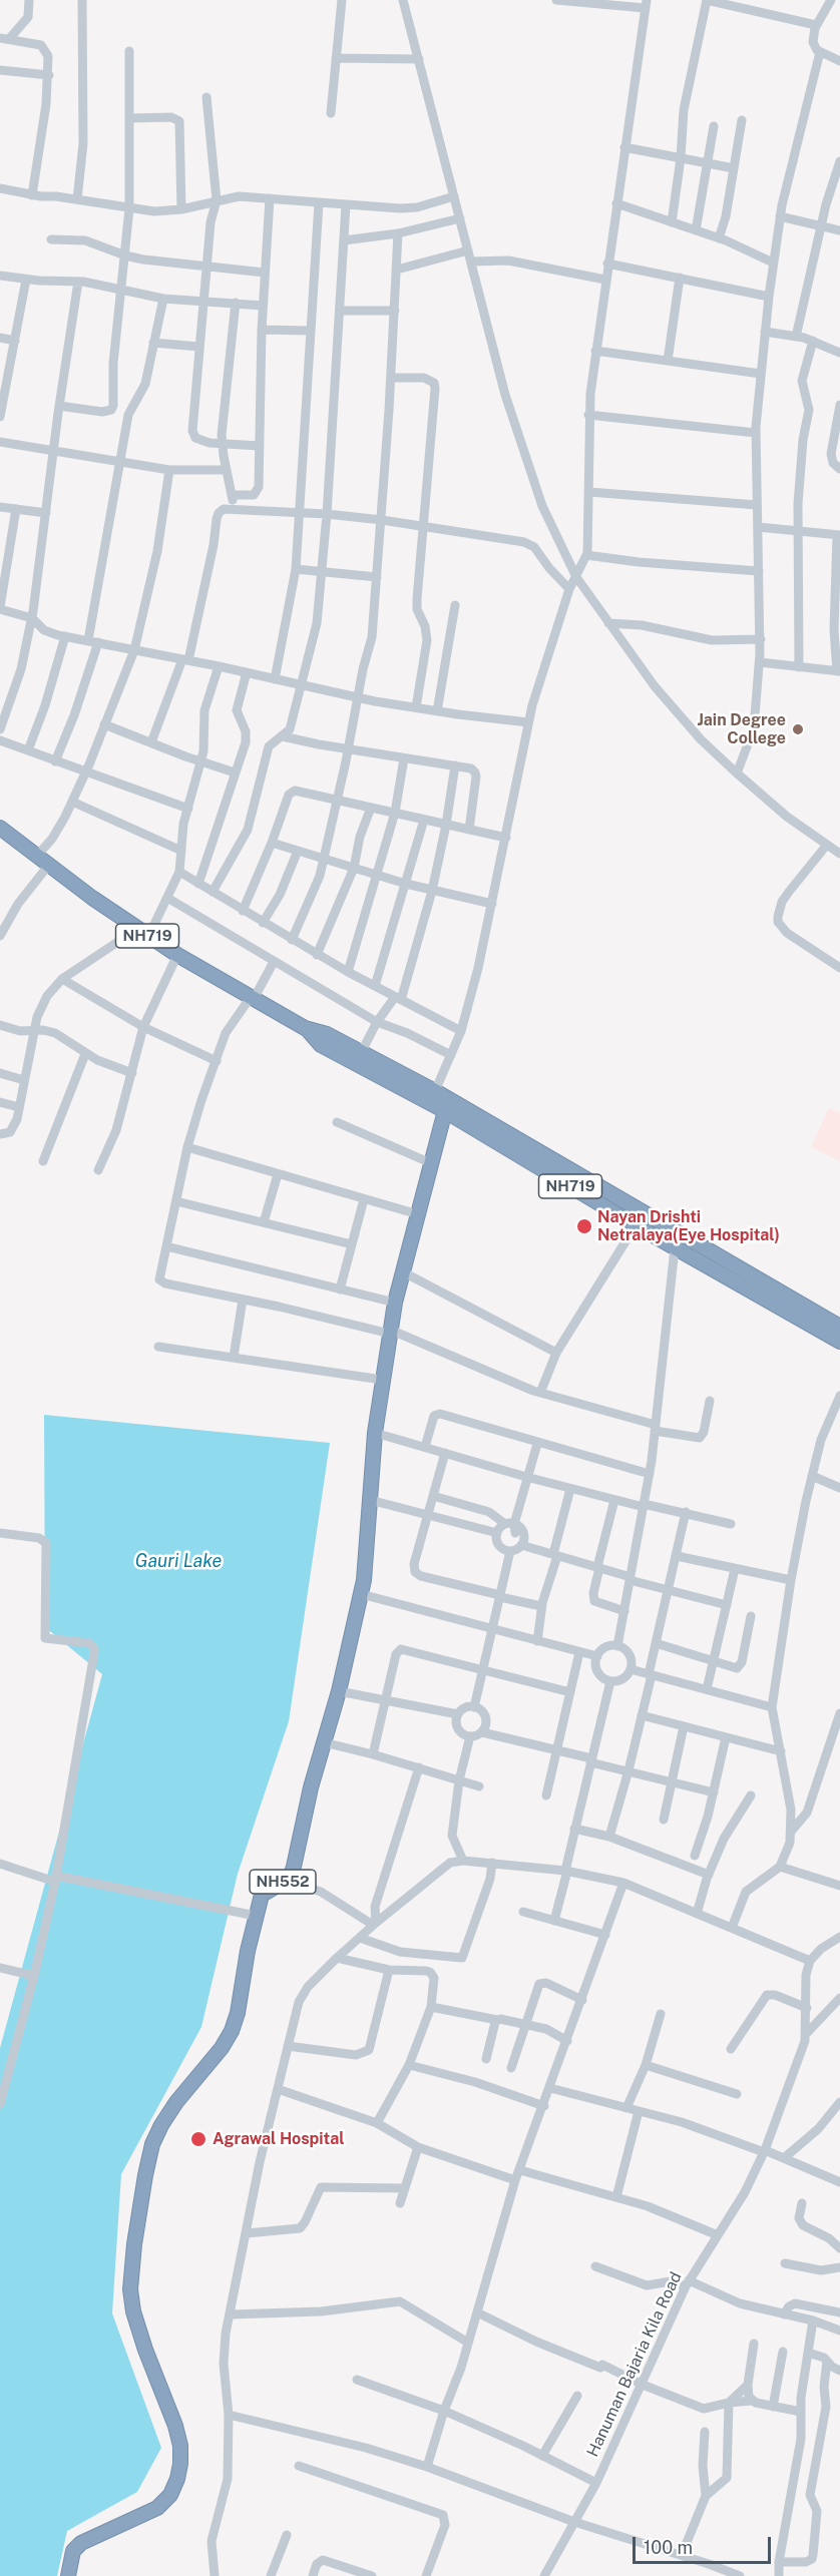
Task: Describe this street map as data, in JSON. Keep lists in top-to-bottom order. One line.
{"streets":{"highway":["NH719","NH552"],"street":["Hanuman Bajaria Kila Road"]},"crossings":[["NH719","NH552"]],"water":["Gauri Lake"],"places":["Jain Degree College","Nayan Drishti Netralaya(Eye Hospital)","Agrawal Hospital"],"scale_bar":"100 m"}
